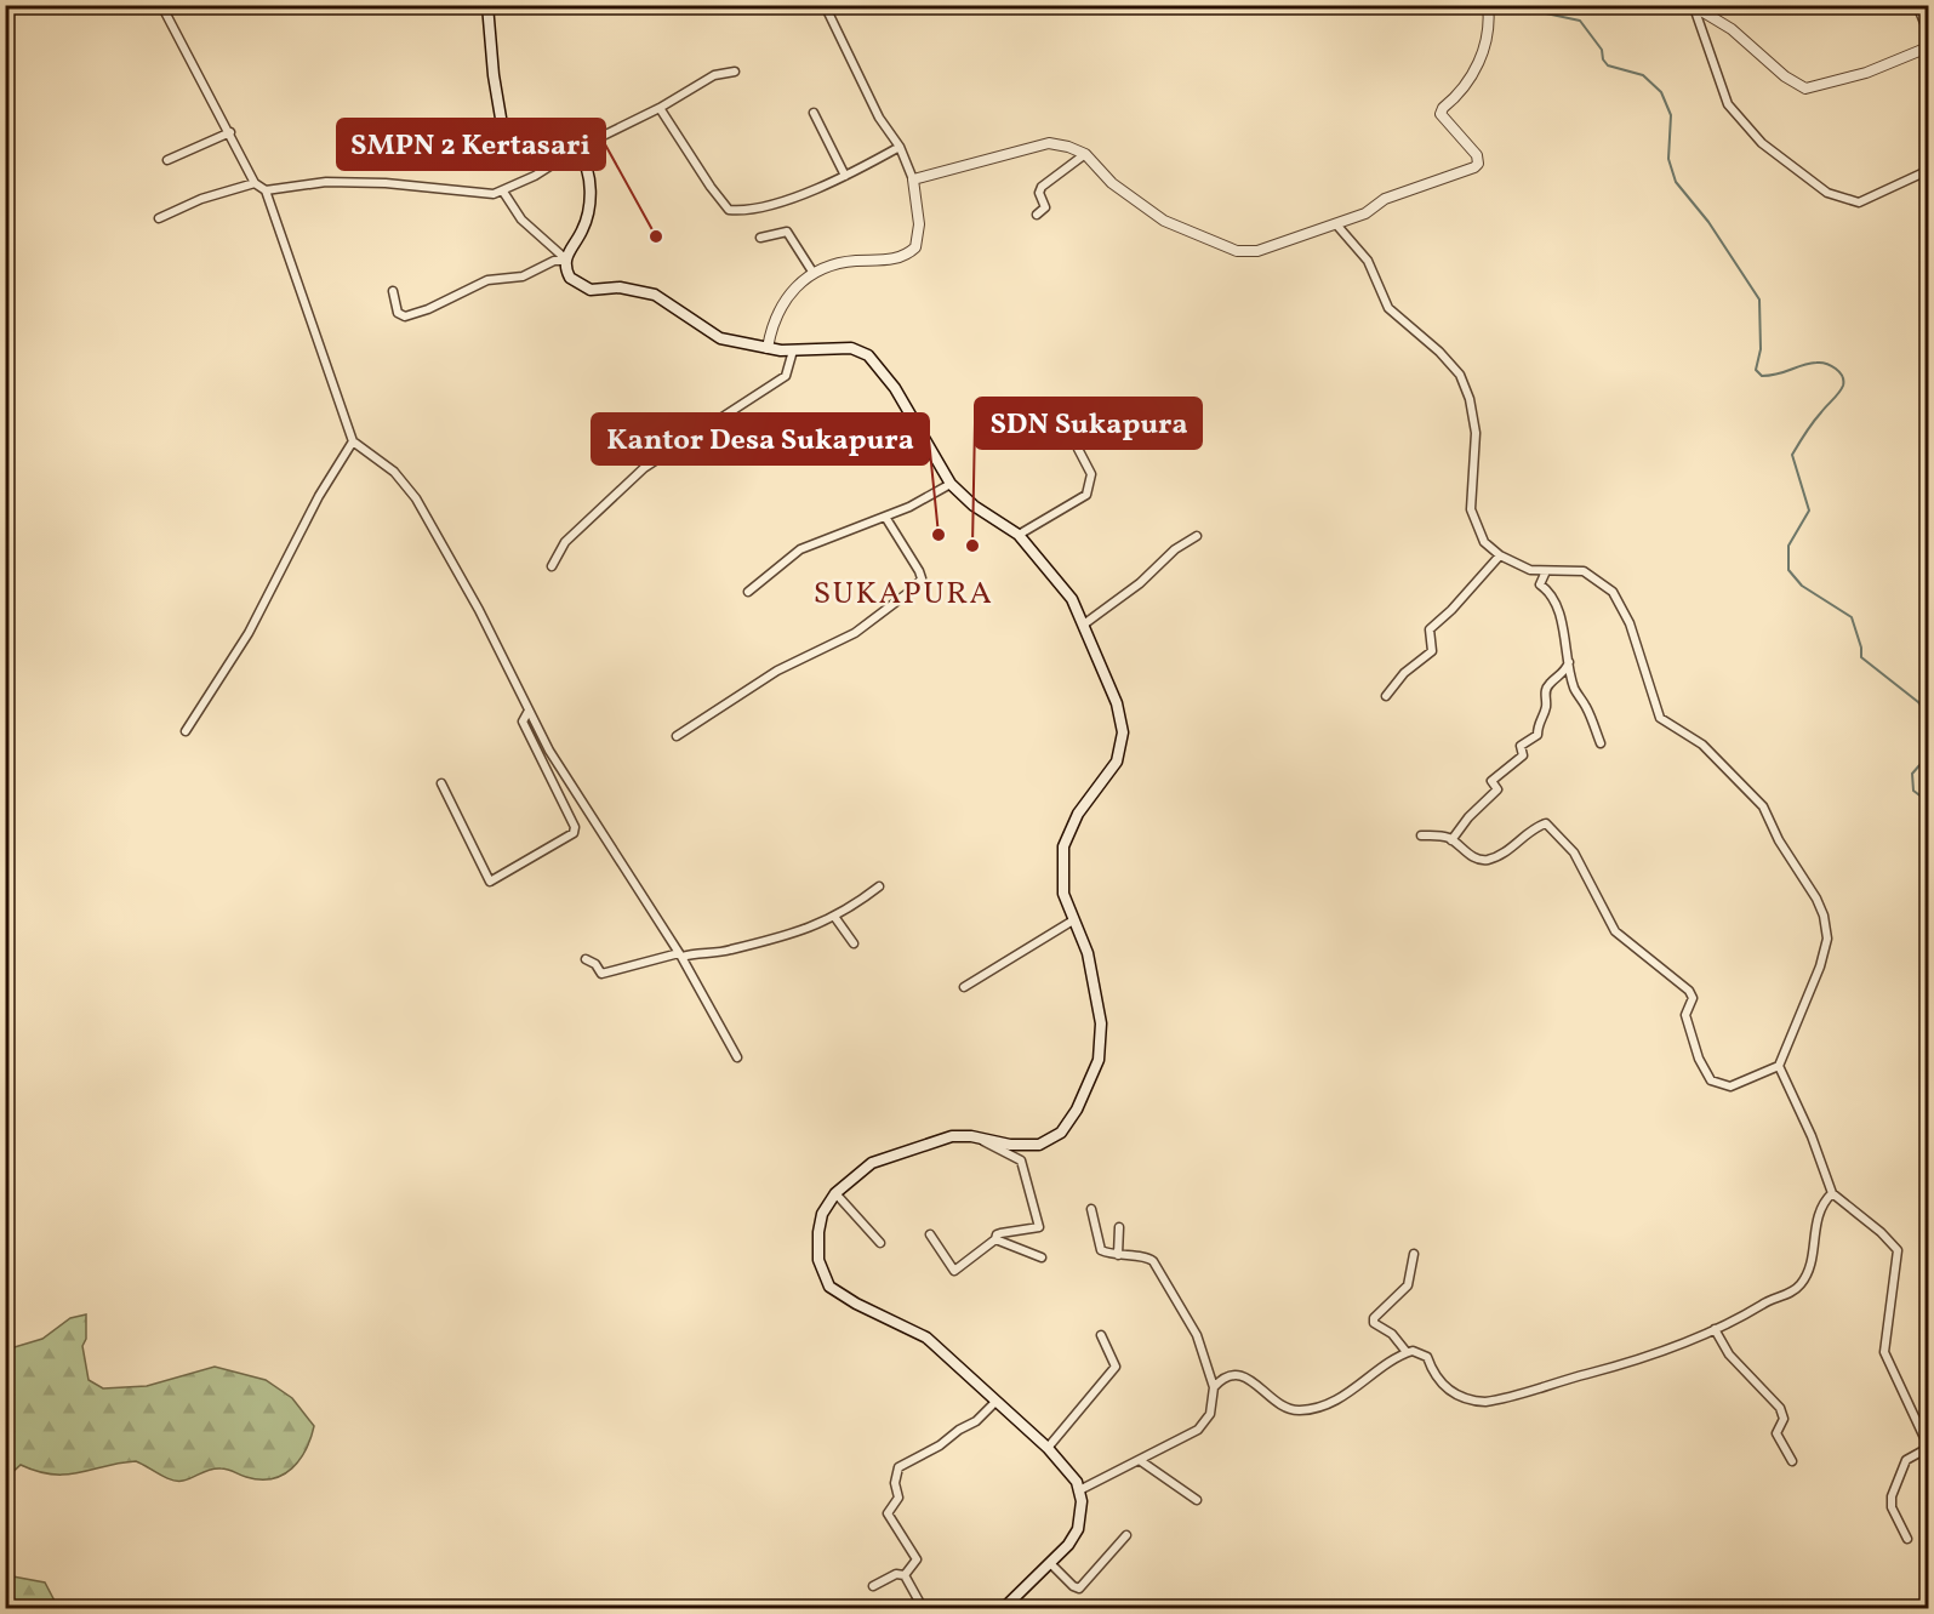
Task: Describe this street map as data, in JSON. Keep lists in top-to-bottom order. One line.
{"districts":["SUKAPURA"],"places":["SMPN 2 Kertasari","Kantor Desa Sukapura","SDN Sukapura"]}
